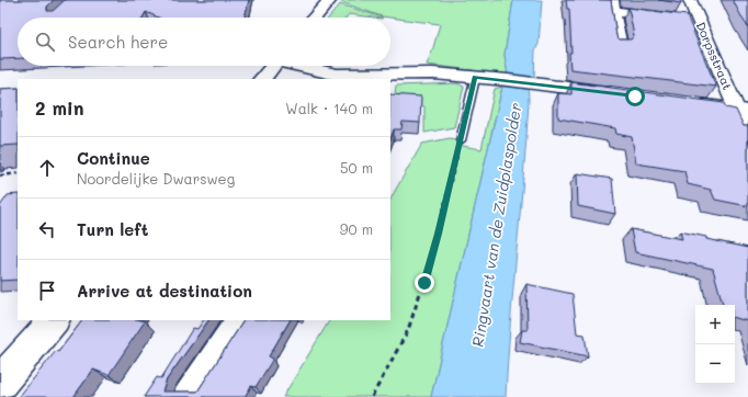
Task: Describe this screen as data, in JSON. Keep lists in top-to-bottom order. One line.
{"streets":{"street":["Dorpsstraat"]},"water":["Ringvaart van de Zuidplaspolder"],"page":{"search":"Search here","heading":["2 min","Walk · 140 m"],"list":[["Continue","Noordelijke Dwarsweg","50 m"],["Turn left","90 m"],"Arrive at destination"],"map_buttons":["+","−"]}}
